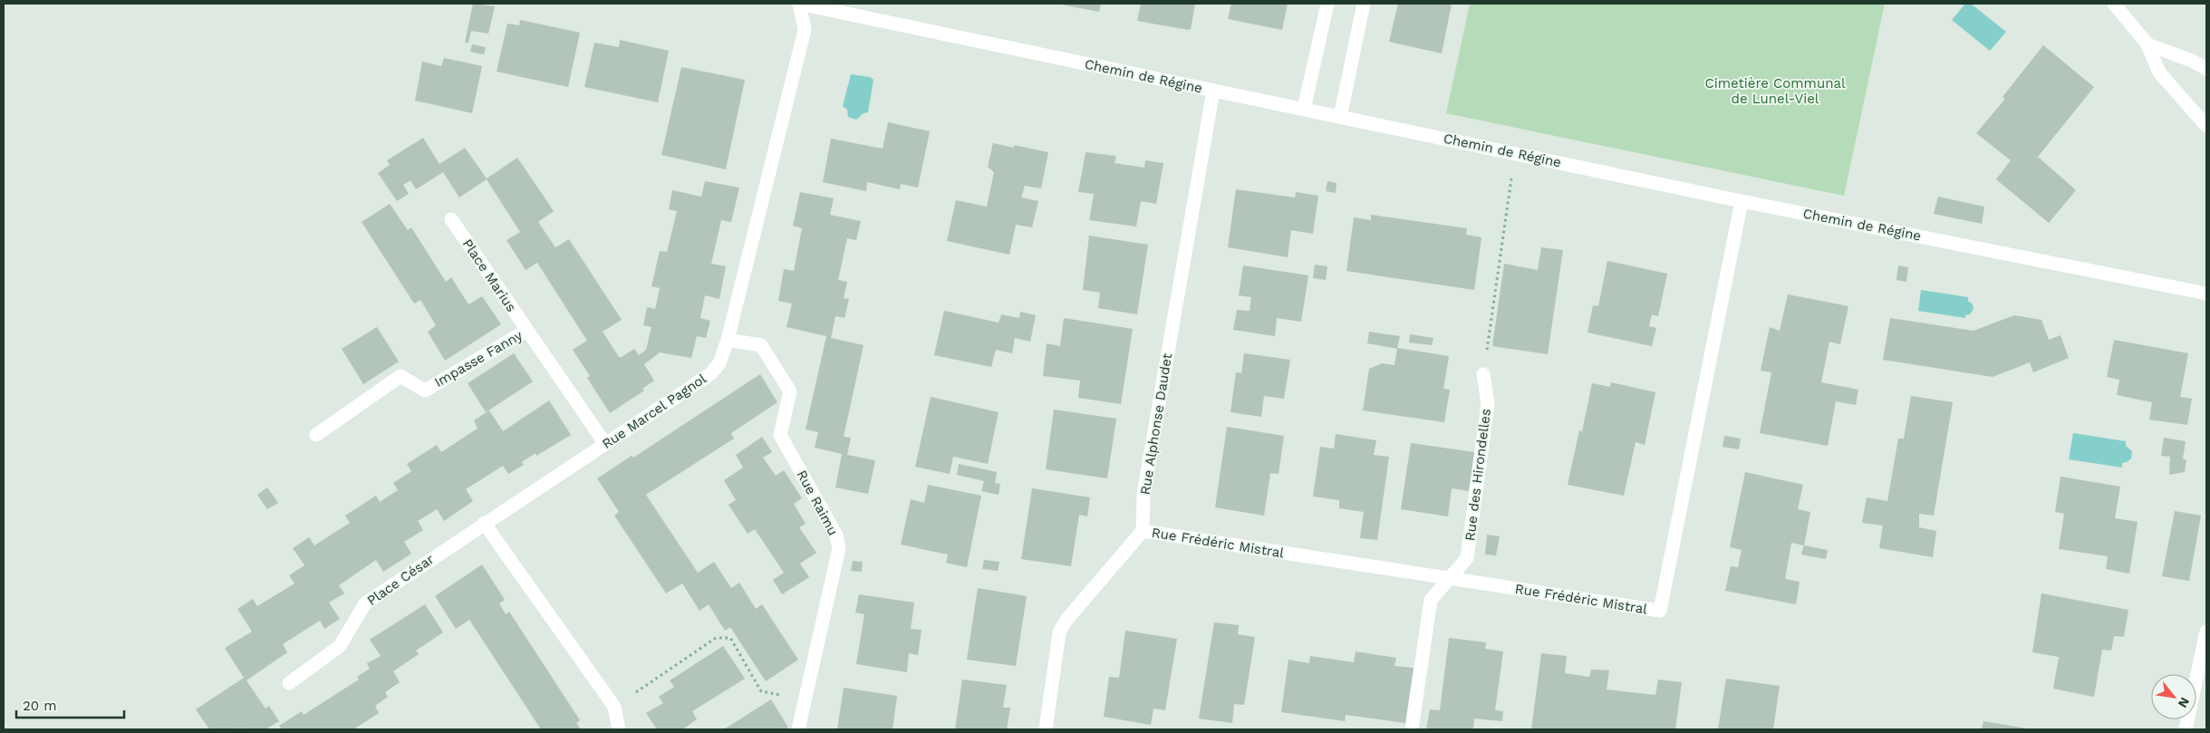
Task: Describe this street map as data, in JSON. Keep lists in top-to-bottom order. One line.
{"streets":{"street":["Chemin de Régine","Place Marius","Impasse Fanny","Rue Marcel Pagnol","Rue Alphonse Daudet","Rue des Hirondelles","Rue Raimu","Rue Frédéric Mistral","Place César"]},"crossings":[["Chemin de Régine","Rue Marcel Pagnol"],["Chemin de Régine","Rue Alphonse Daudet"],["Chemin de Régine","Rue Frédéric Mistral"],["Place Marius","Impasse Fanny"],["Impasse Fanny","Rue Marcel Pagnol"],["Rue Marcel Pagnol","Rue Raimu"],["Rue Marcel Pagnol","Place César"],["Rue Alphonse Daudet","Rue Frédéric Mistral"],["Rue des Hirondelles","Rue Frédéric Mistral"]],"parks":["Cimetière Communal de Lunel-Viel"],"scale_bar":"20 m","north":"bottom right"}
